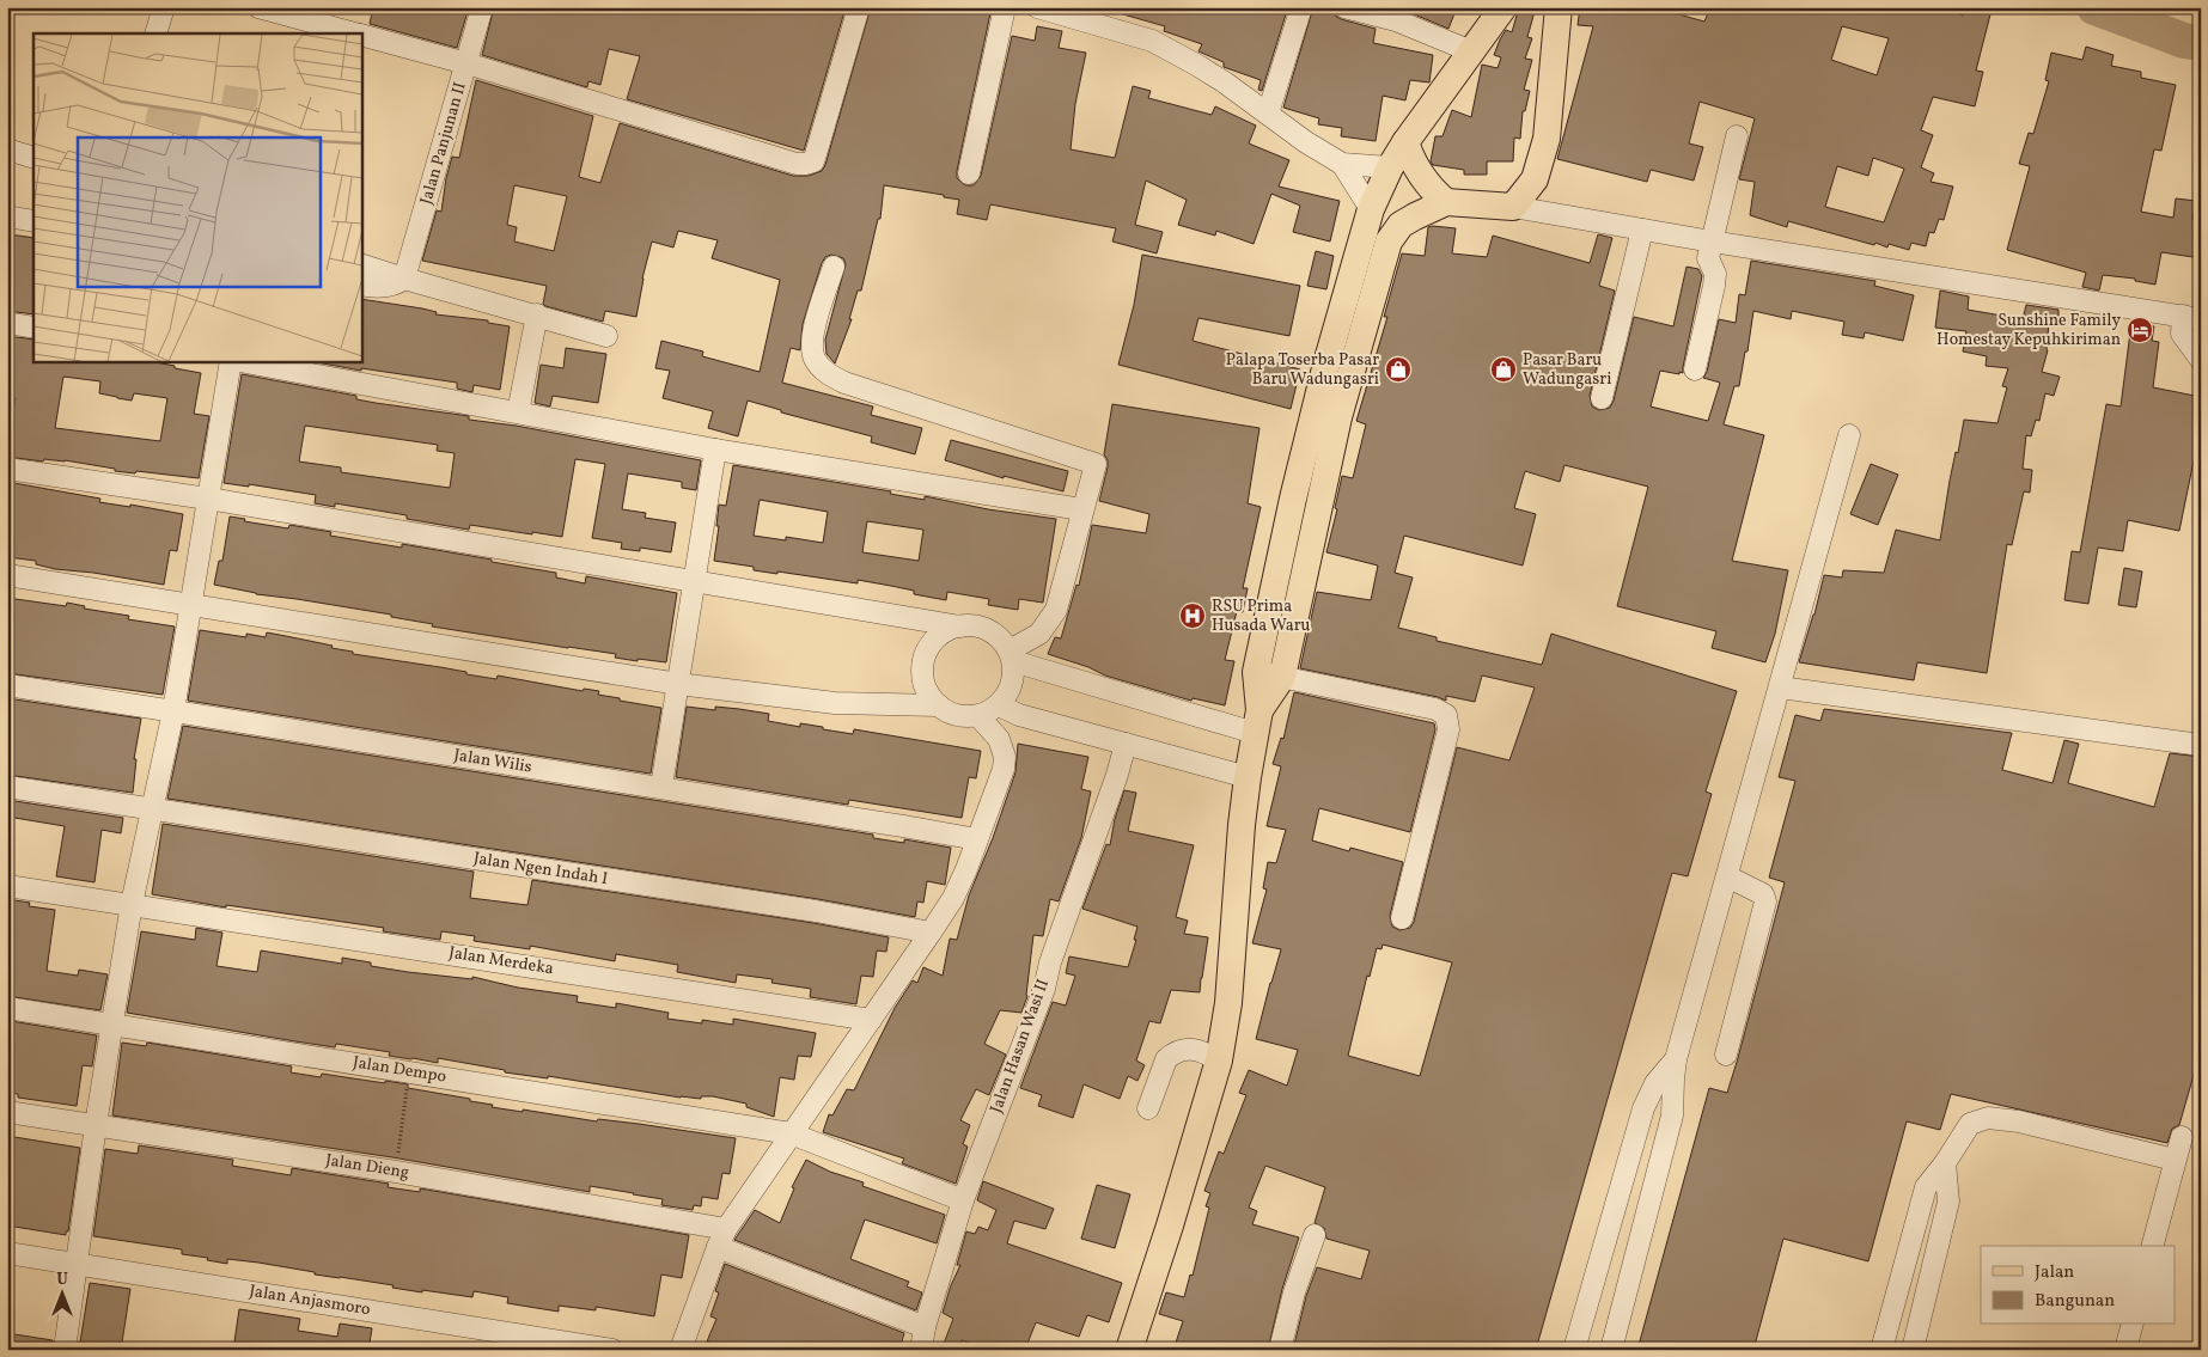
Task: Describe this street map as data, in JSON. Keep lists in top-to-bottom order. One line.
{"streets":{"street":["Jalan Panjunan II","Jalan Wilis","Jalan Ngen Indah I","Jalan Merdeka","Jalan Hasan Wasi II","Jalan Dempo","Jalan Dieng","Jalan Anjasmoro"]},"crossings":[["Jalan Hasan Wasi II","Jalan Dempo"],["Jalan Hasan Wasi II","Jalan Dieng"]],"places":{"hotel":["Sunshine Family Homestay Kepuhkiriman"],"shop":["Palapa Toserba Pasar Baru Wadungasri","Pasar Baru Wadungasri"],"hospital":["RSU Prima Husada Waru"]},"legend":["Jalan","Bangunan"],"north":"top"}
